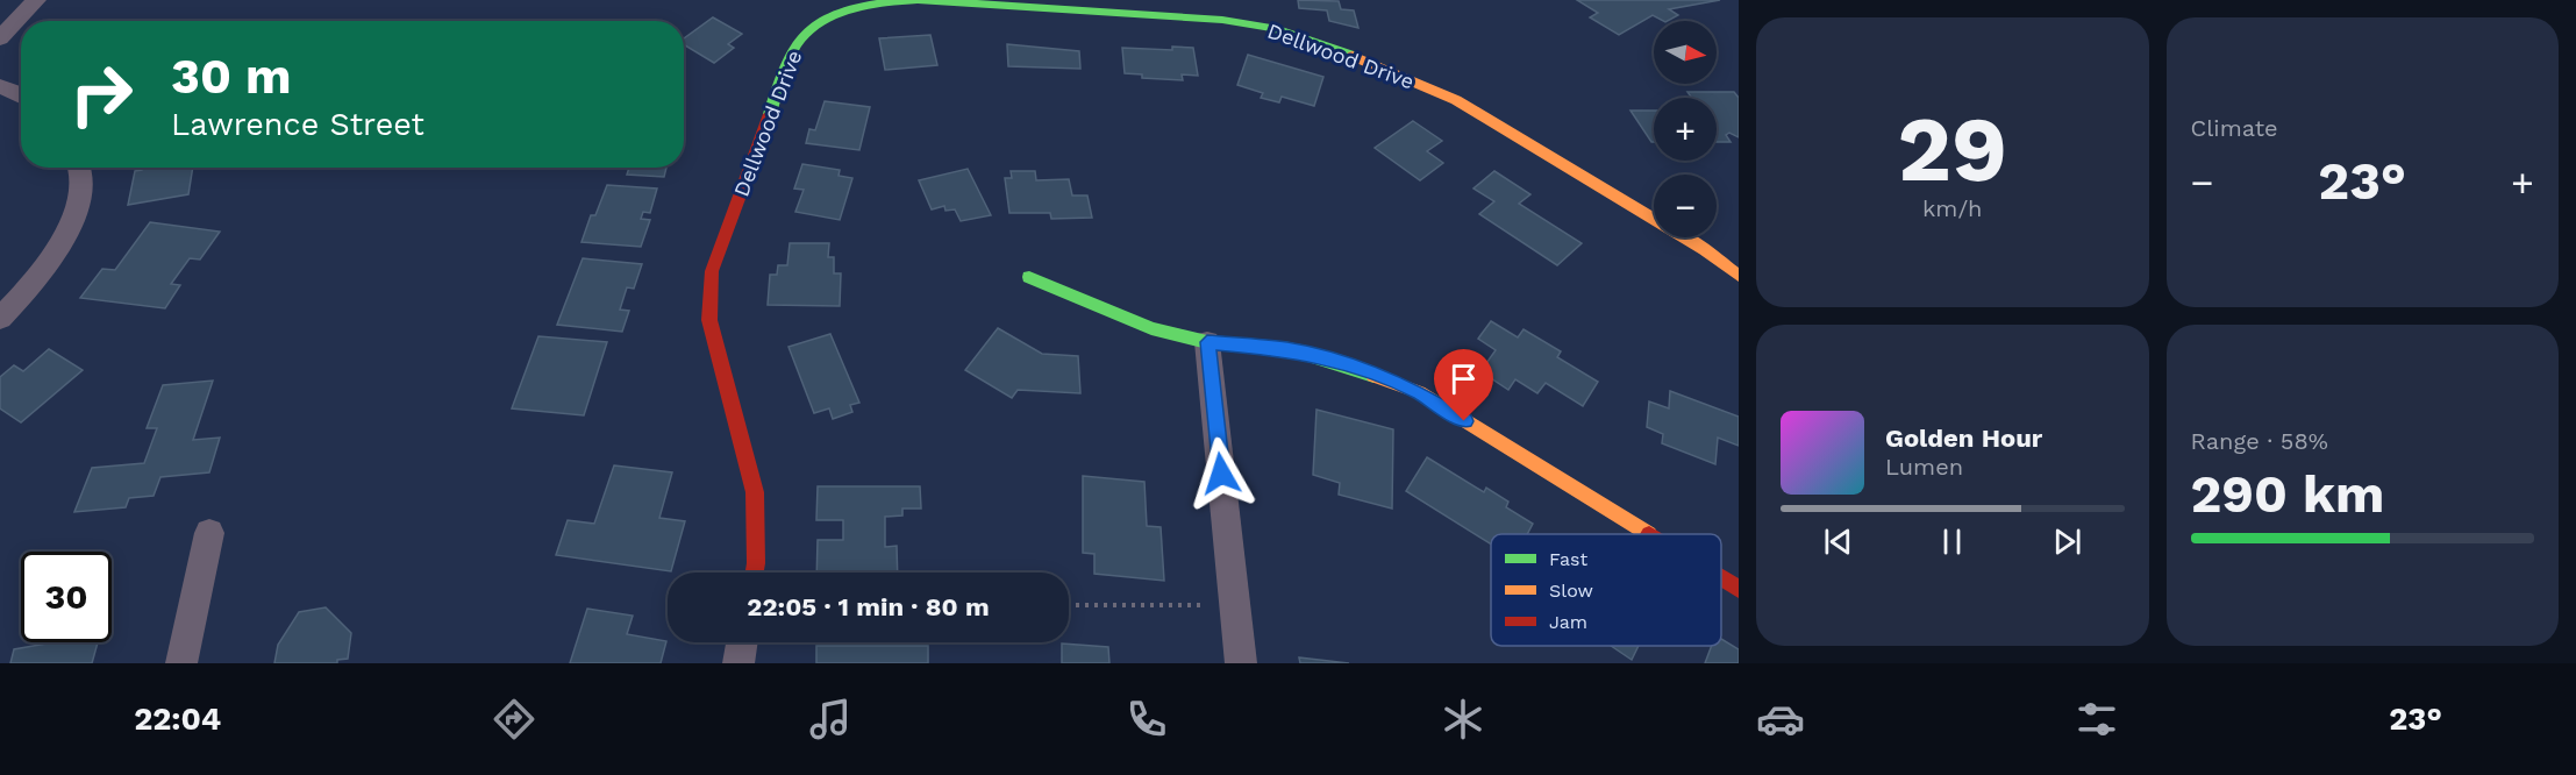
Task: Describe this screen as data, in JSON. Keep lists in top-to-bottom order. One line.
{"streets":{"street":["Dellwood Drive"]},"legend":["Fast","Slow","Jam"],"north":"right","page":{"tile":[["29","km/h"],"Climate",["Range · 58%","290 km"]],"map_buttons":["+","−"],"turn":["30 m","Lawrence Street"],"heat":["−","23°","+"],"song":["Golden Hour","Lumen"],"limit":"30","trip":"22:05 · 1 min · 80 m","tabs":["22:04","23°"]}}
